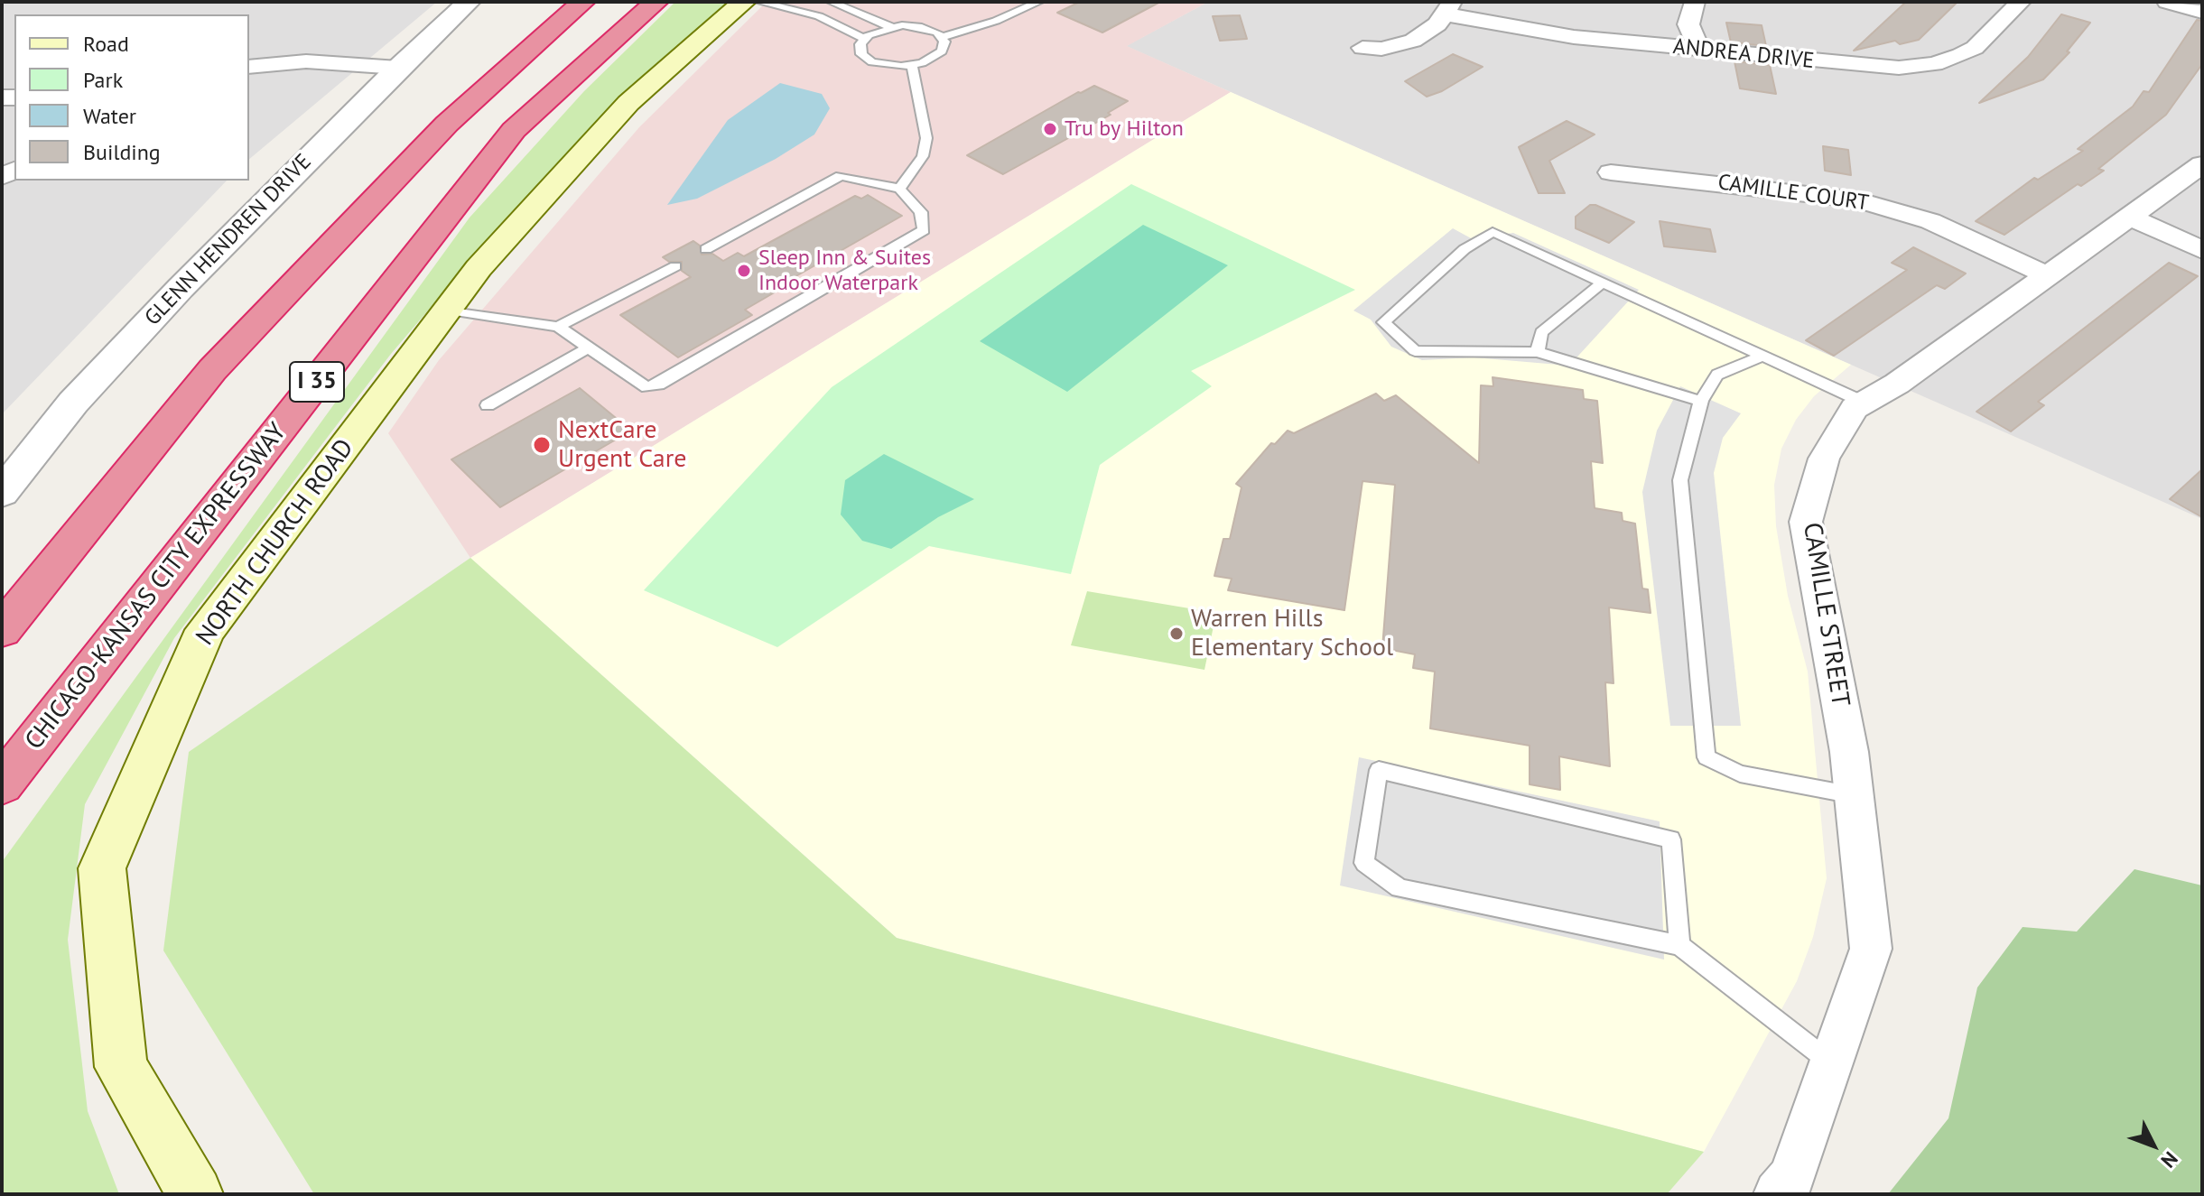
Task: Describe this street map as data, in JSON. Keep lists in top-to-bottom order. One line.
{"streets":{"highway":["I 35","CHICAGO-KANSAS CITY EXPRESSWAY"],"main road":["NORTH CHURCH ROAD"],"street":["ANDREA DRIVE","CAMILLE COURT","GLENN HENDREN DRIVE","CAMILLE STREET"]},"crossings":[["CAMILLE COURT","CAMILLE STREET"]],"places":["Tru by Hilton","Sleep Inn & Suites Indoor Waterpark","NextCare Urgent Care","Warren Hills Elementary School"],"legend":["Road","Park","Water","Building"],"north":"bottom right"}
